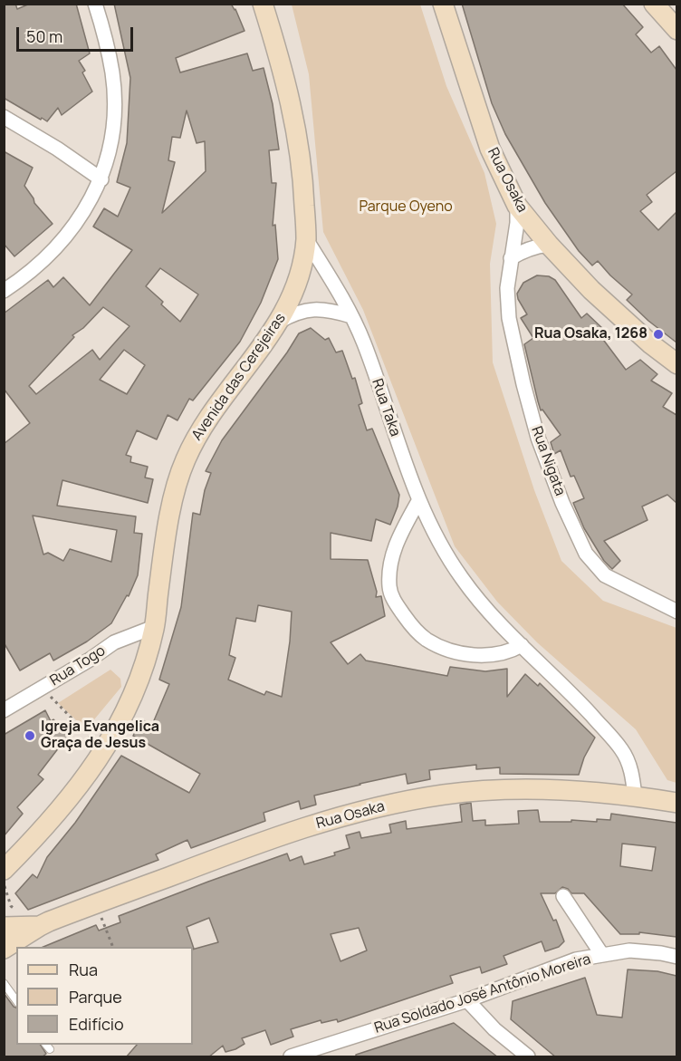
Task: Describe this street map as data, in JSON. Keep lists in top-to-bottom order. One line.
{"streets":{"main road":["Rua Osaka","Avenida das Cerejeiras"],"street":["Rua Taka","Rua Nigata","Rua Togo","Rua Soldado José Antônio Moreira"]},"crossings":[["Rua Osaka","Rua Taka"],["Rua Osaka","Rua Nigata"],["Avenida das Cerejeiras","Rua Taka"],["Avenida das Cerejeiras","Rua Togo"]],"parks":["Parque Oyeno"],"places":["Rua Osaka, 1268","Igreja Evangelica Graça de Jesus"],"legend":["Rua","Parque","Edifício"],"scale_bar":"50 m"}
